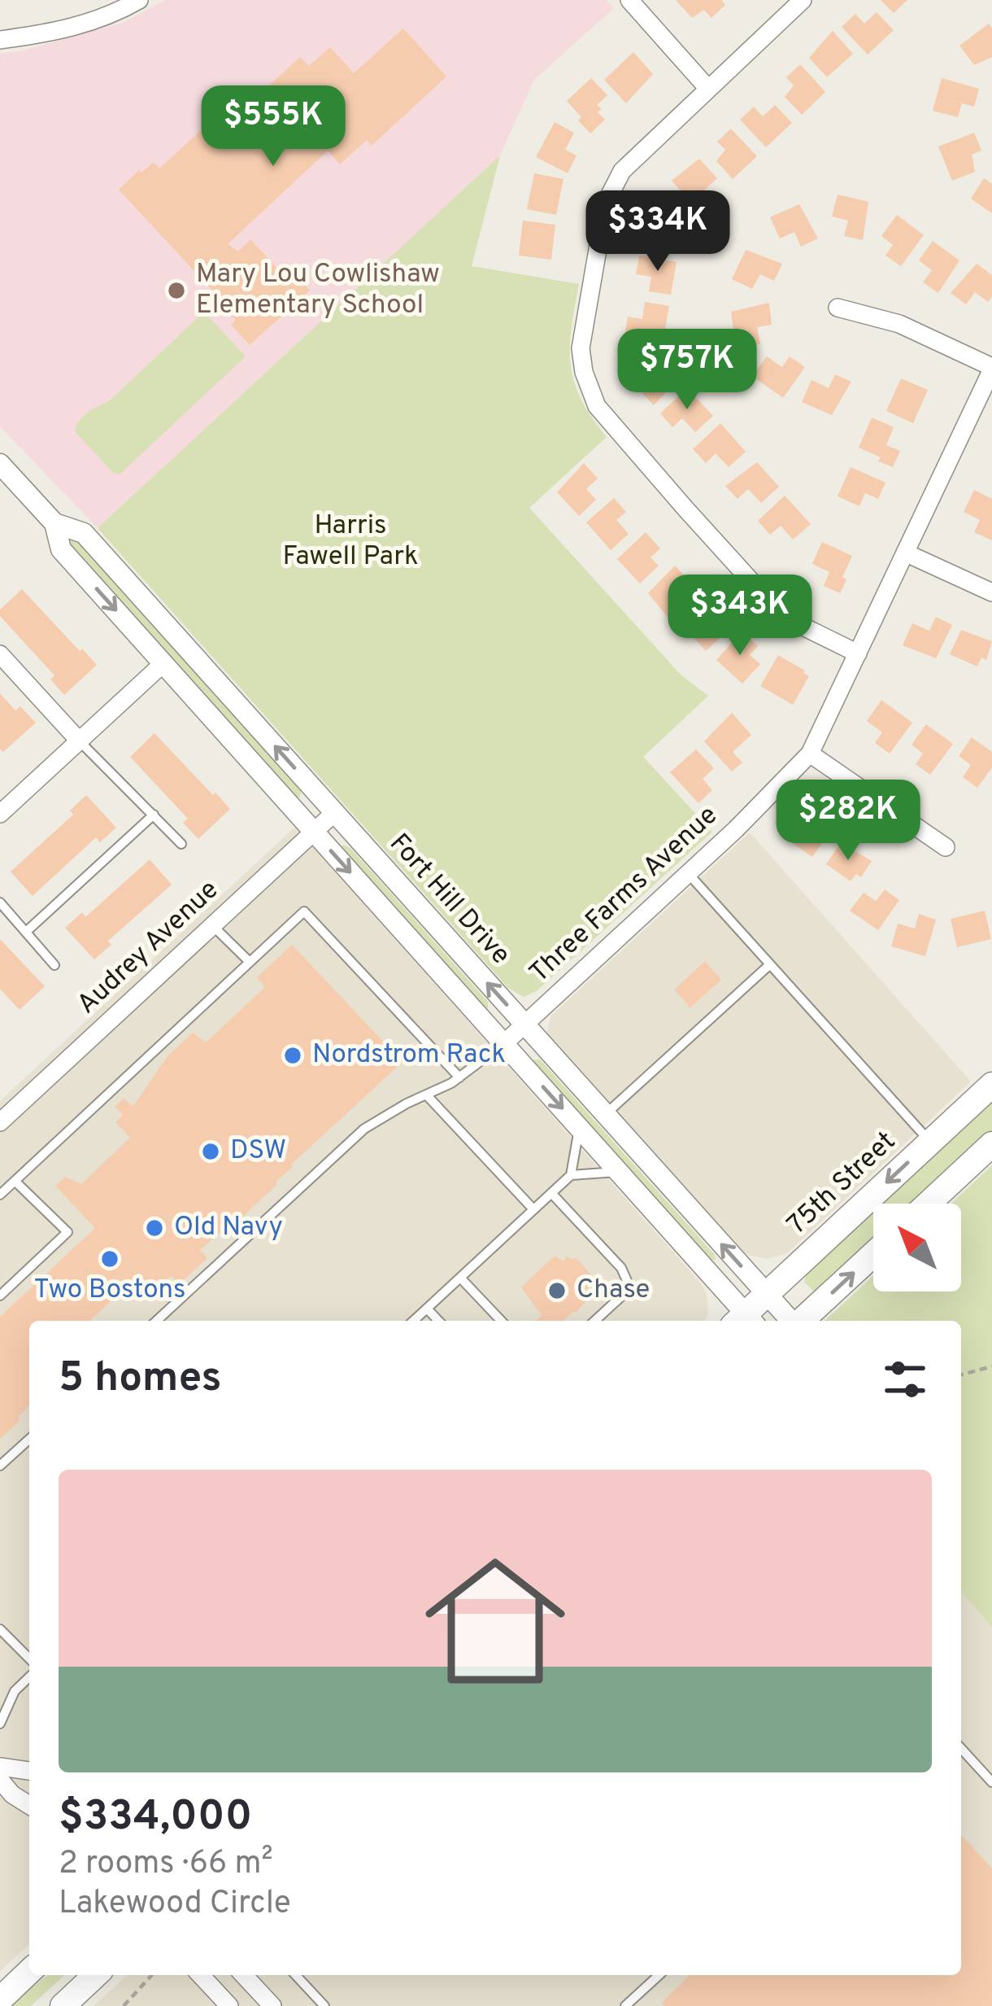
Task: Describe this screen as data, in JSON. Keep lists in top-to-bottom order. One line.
{"streets":{"main road":["75th Street"],"street":["Three Farms Avenue","Fort Hill Drive","Audrey Avenue"]},"crossings":[["Three Farms Avenue","Fort Hill Drive"],["Fort Hill Drive","Audrey Avenue"],["Fort Hill Drive","75th Street"]],"parks":["Harris Fawell Park"],"places":["Mary Lou Cowlishaw Elementary School","Nordstrom Rack","DSW","Old Navy","Two Bostons","Chase"],"north":"top left","page":{"price":["$555K","$334K","$757K","$343K","$282K"],"heading":"5 homes","list":[{"name":"$334,000","note":"2 rooms · 66 m² · Lakewood Circle"}]}}
